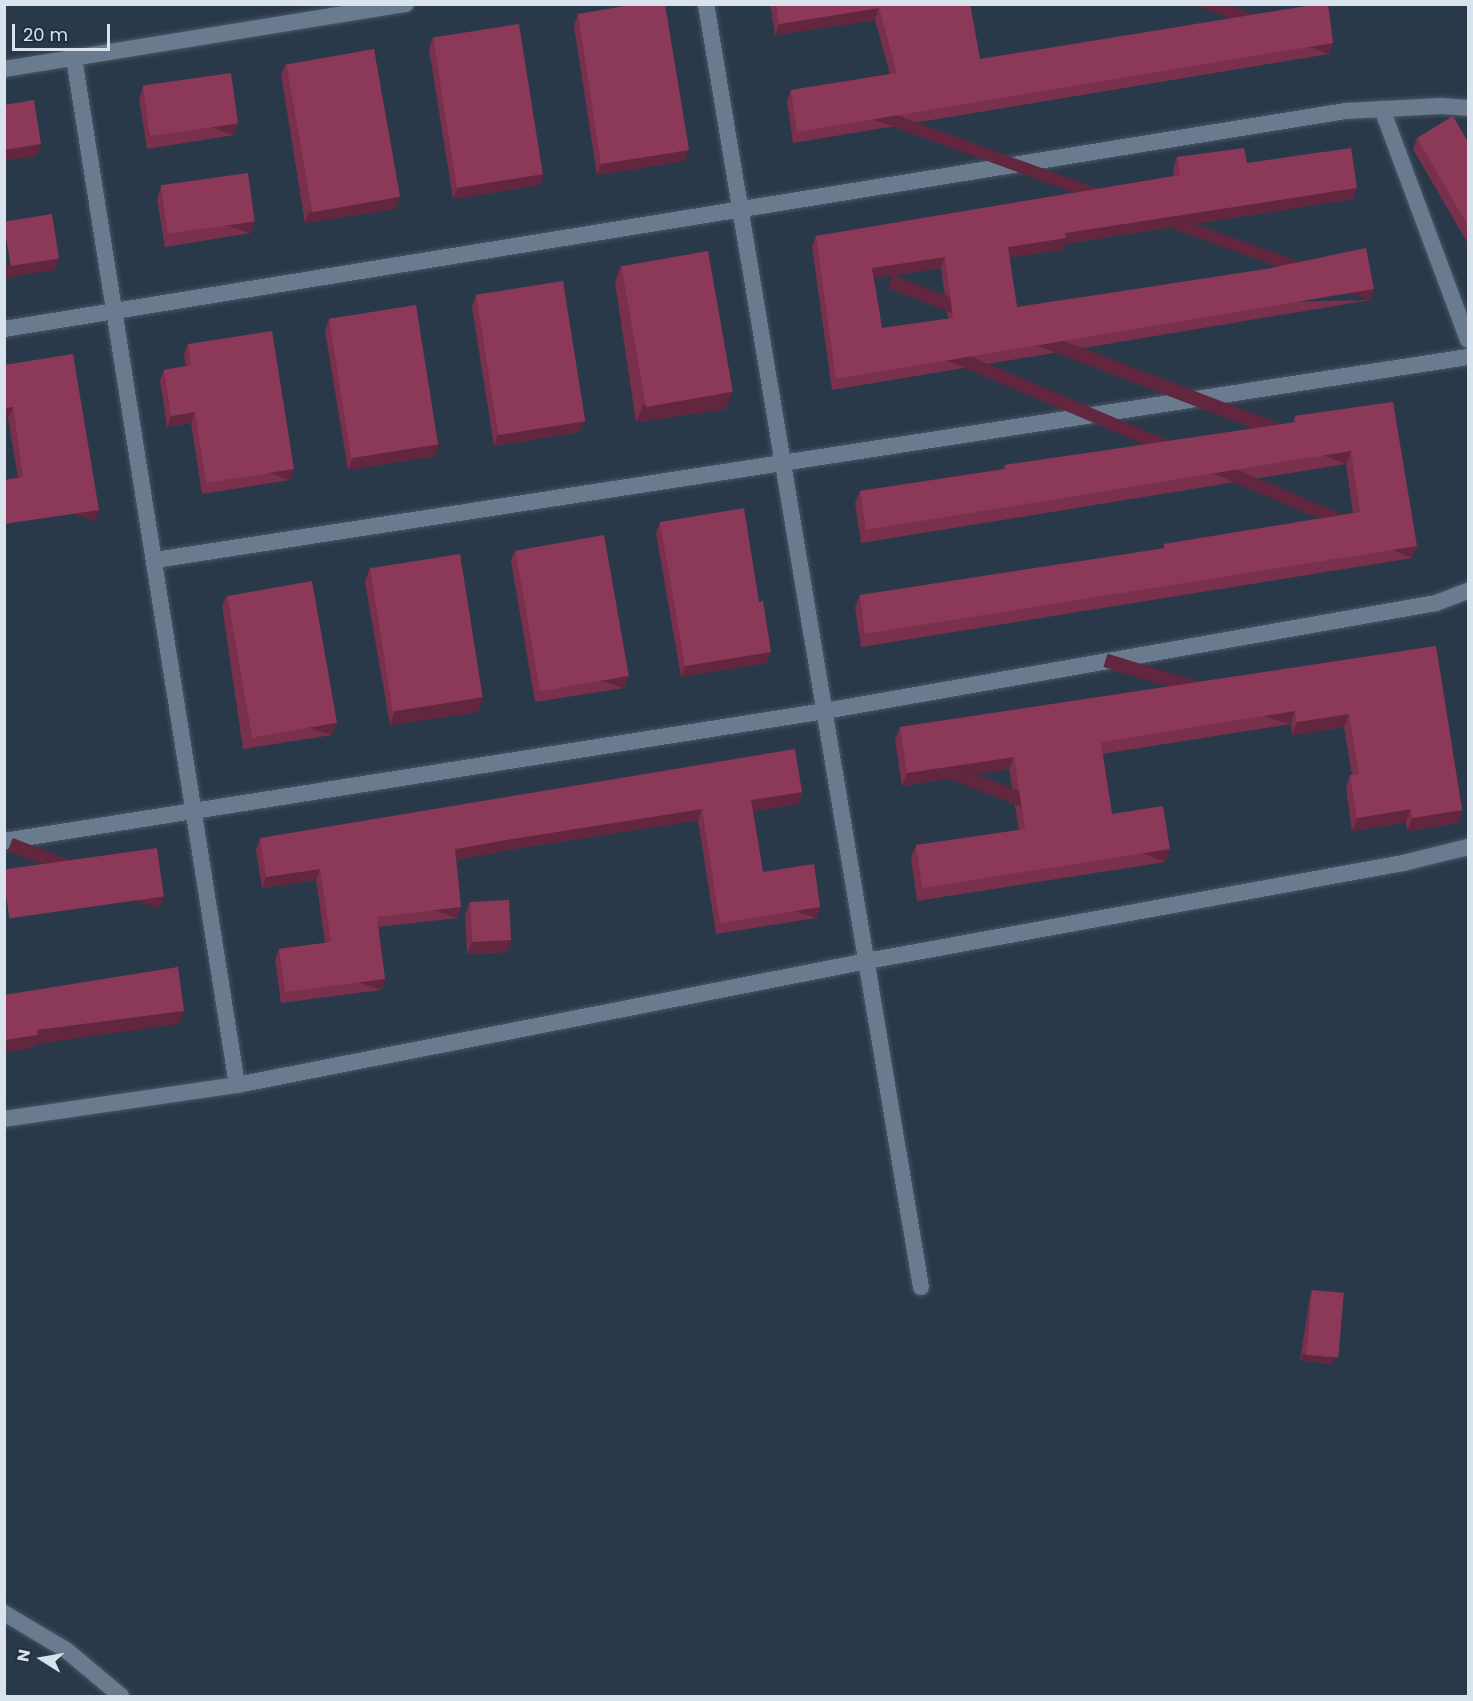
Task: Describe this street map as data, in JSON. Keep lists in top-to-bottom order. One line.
{"scale_bar":"20 m","north":"left"}
